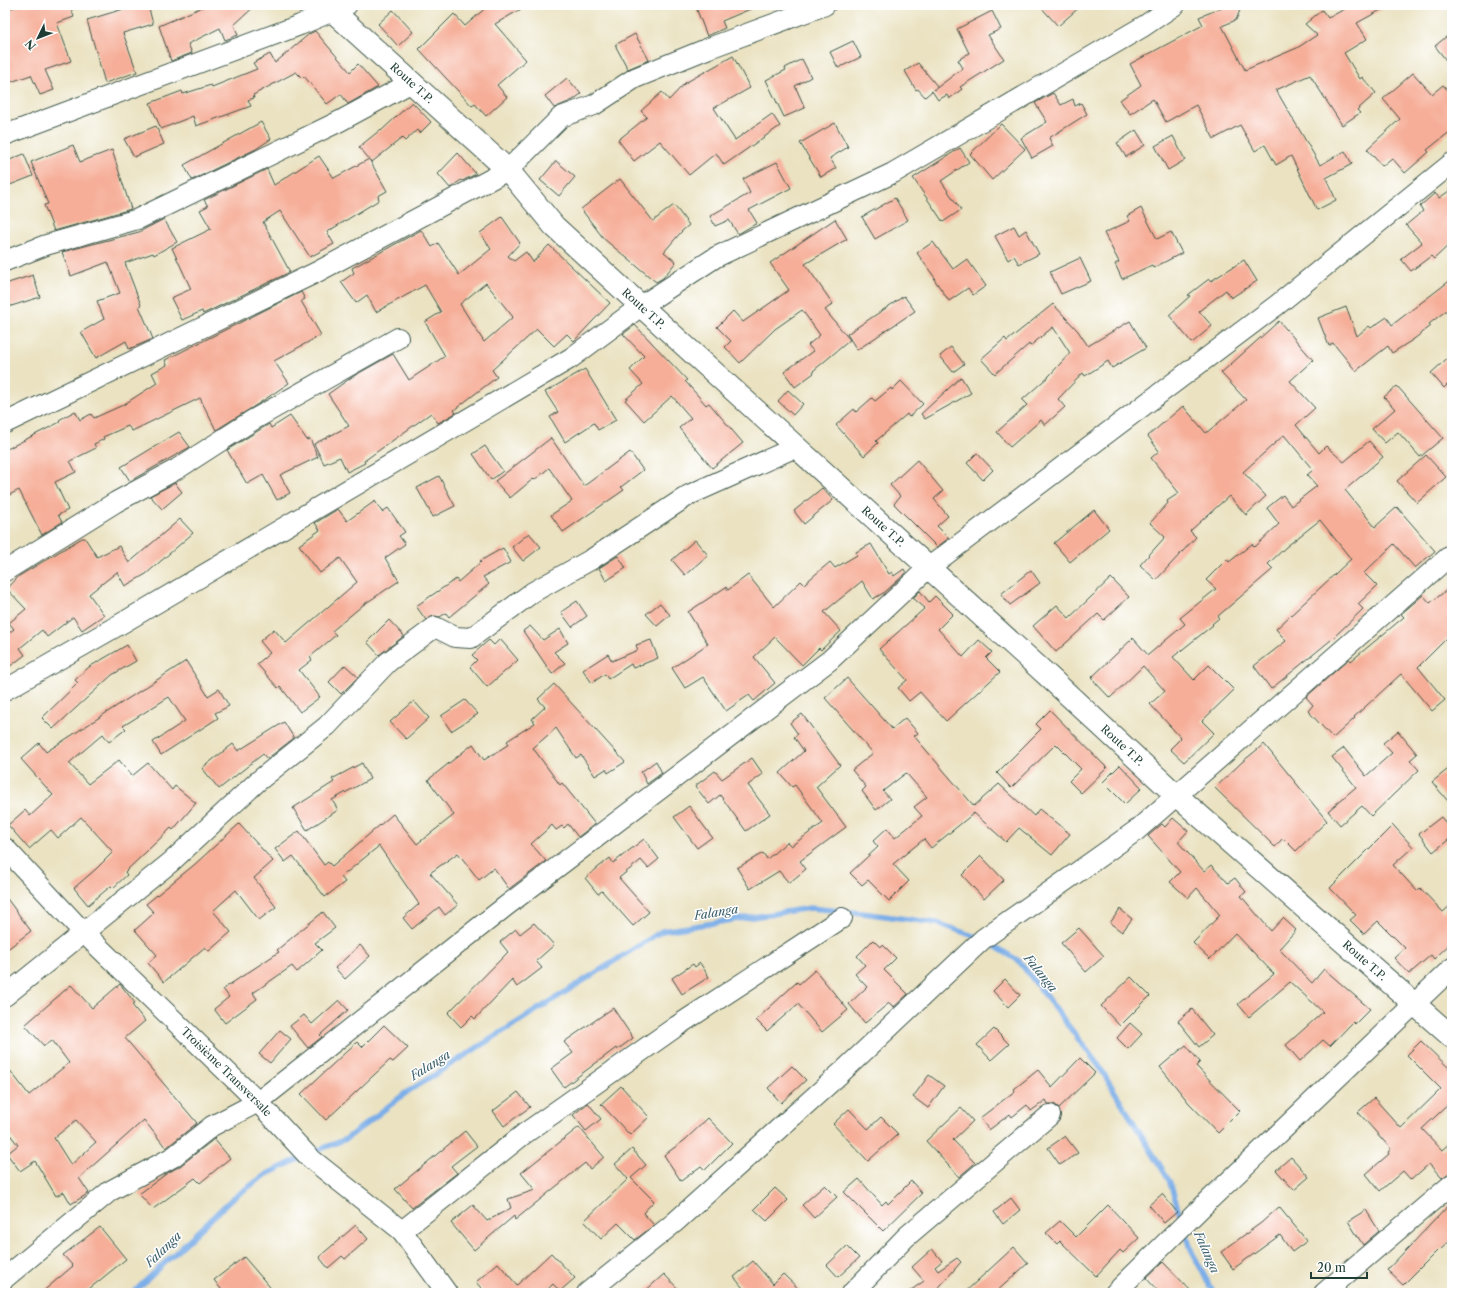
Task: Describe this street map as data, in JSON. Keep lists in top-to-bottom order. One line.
{"streets":{"street":["Route T.P.","Troisième Transversale"]},"water":["Falanga"],"scale_bar":"20 m","north":"bottom left"}
